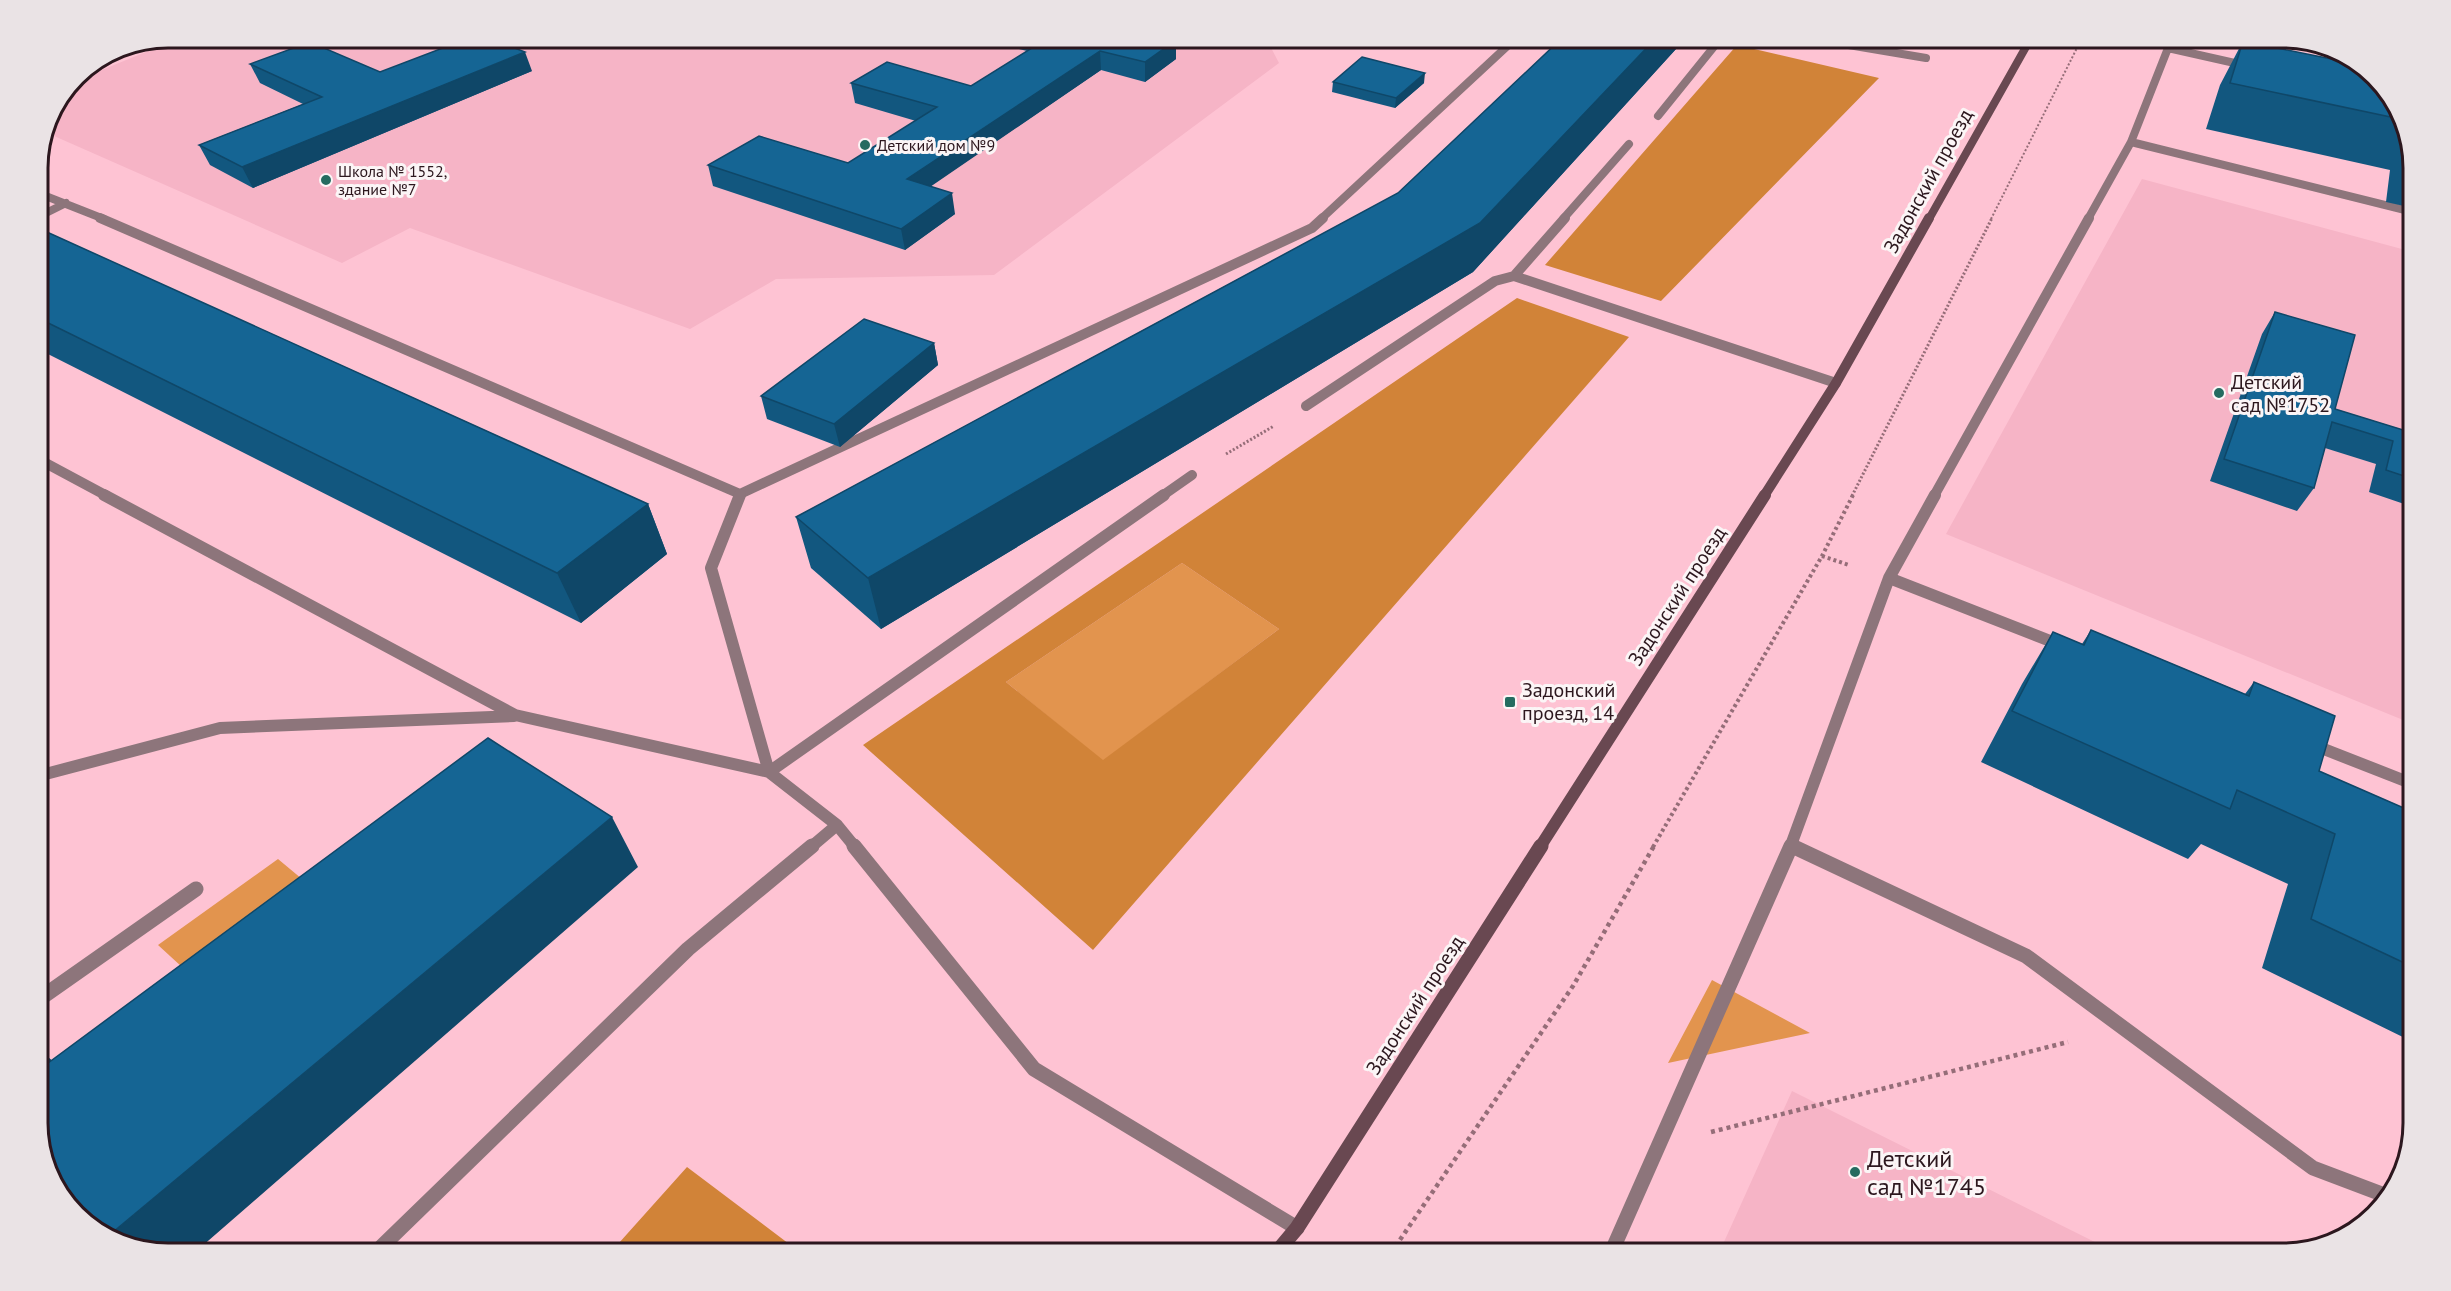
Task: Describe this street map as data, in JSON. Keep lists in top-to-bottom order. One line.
{"streets":{"street":["Задонский проезд"]},"places":{"other":["Детский дом №9","Школа № 1552, здание №7","Детский сад №1752","Детский сад №1745"],"transit":["Задонский проезд, 14"]}}
